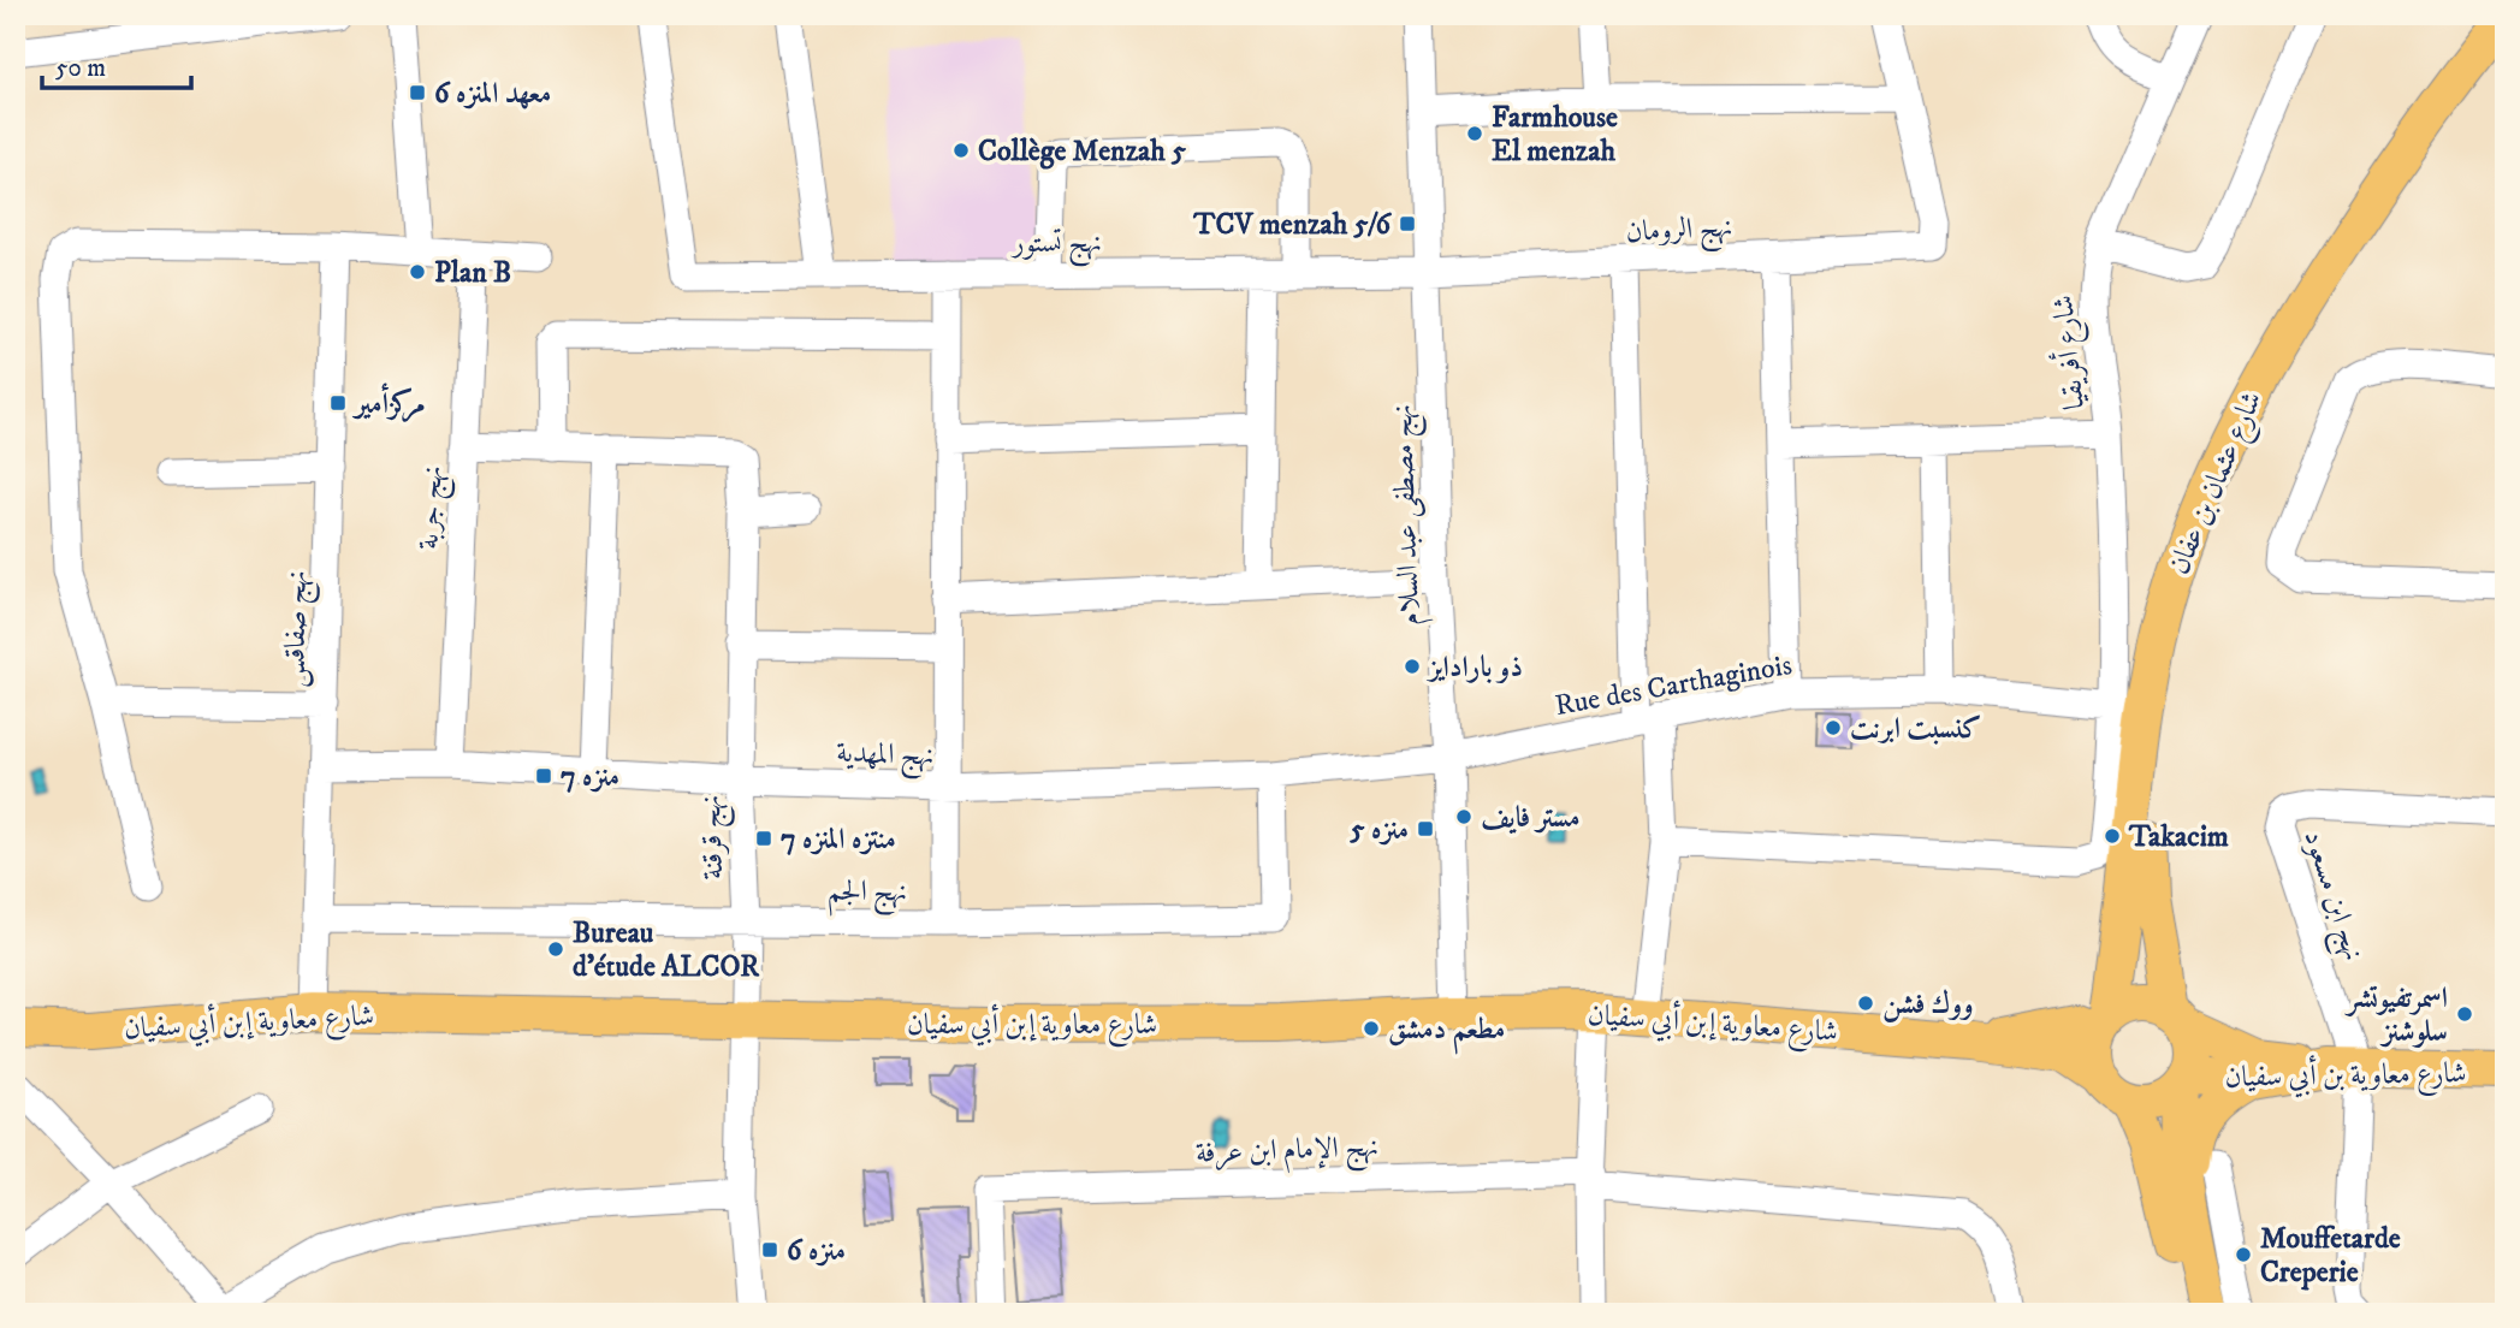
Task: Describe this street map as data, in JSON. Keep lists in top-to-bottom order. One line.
{"streets":{"main road":["شارع عثمان بن عفان","شارع معاوية إبن أبي سفيان","شارع معاوية بن أبي سفيان"],"street":["نهج الرومان","نهج تستور","شارع أفريقيا","نهج جربة","نهج مصطفى عبد السلام","نهج صفاقس","Rue des Carthaginois","نهج المهدية","نهج قرقنة","نهج الجم","نهج ابن مسعود","نهج الإمام ابن عرفة"]},"crossings":[["نهج الرومان","نهج تستور"],["نهج الرومان","نهج مصطفى عبد السلام"],["نهج تستور","نهج مصطفى عبد السلام"],["شارع أفريقيا","Rue des Carthaginois"],["شارع عثمان بن عفان","شارع معاوية إبن أبي سفيان"],["شارع عثمان بن عفان","شارع معاوية بن أبي سفيان"],["نهج جربة","نهج المهدية"],["نهج مصطفى عبد السلام","Rue des Carthaginois"],["نهج مصطفى عبد السلام","نهج المهدية"],["نهج مصطفى عبد السلام","شارع معاوية إبن أبي سفيان"],["نهج صفاقس","نهج المهدية"],["نهج صفاقس","نهج الجم"],["نهج صفاقس","شارع معاوية إبن أبي سفيان"],["Rue des Carthaginois","نهج المهدية"],["نهج المهدية","نهج قرقنة"],["نهج المهدية","نهج الجم"],["نهج قرقنة","نهج الجم"],["نهج قرقنة","شارع معاوية إبن أبي سفيان"],["نهج ابن مسعود","شارع معاوية إبن أبي سفيان"],["نهج ابن مسعود","شارع معاوية بن أبي سفيان"],["شارع معاوية إبن أبي سفيان","شارع معاوية بن أبي سفيان"]],"places":{"transit":["معهد المنزه 6","TCV menzah 5/6","مركزأمير","منزه 7","منزه 5","منتزه المنزه 7","منزه 6"],"other":["Farmhouse El menzah","Collège Menzah 5","Plan B","ذو بارادايز","كنسبت ابرنت","مستر فايف","Takacim","Bureau d'étude ALCOR","ووك فشن","اسمرتفيوتشر سلوشنز","مطعم دمشق","Mouffetarde Creperie"]},"scale_bar":"50 m"}
